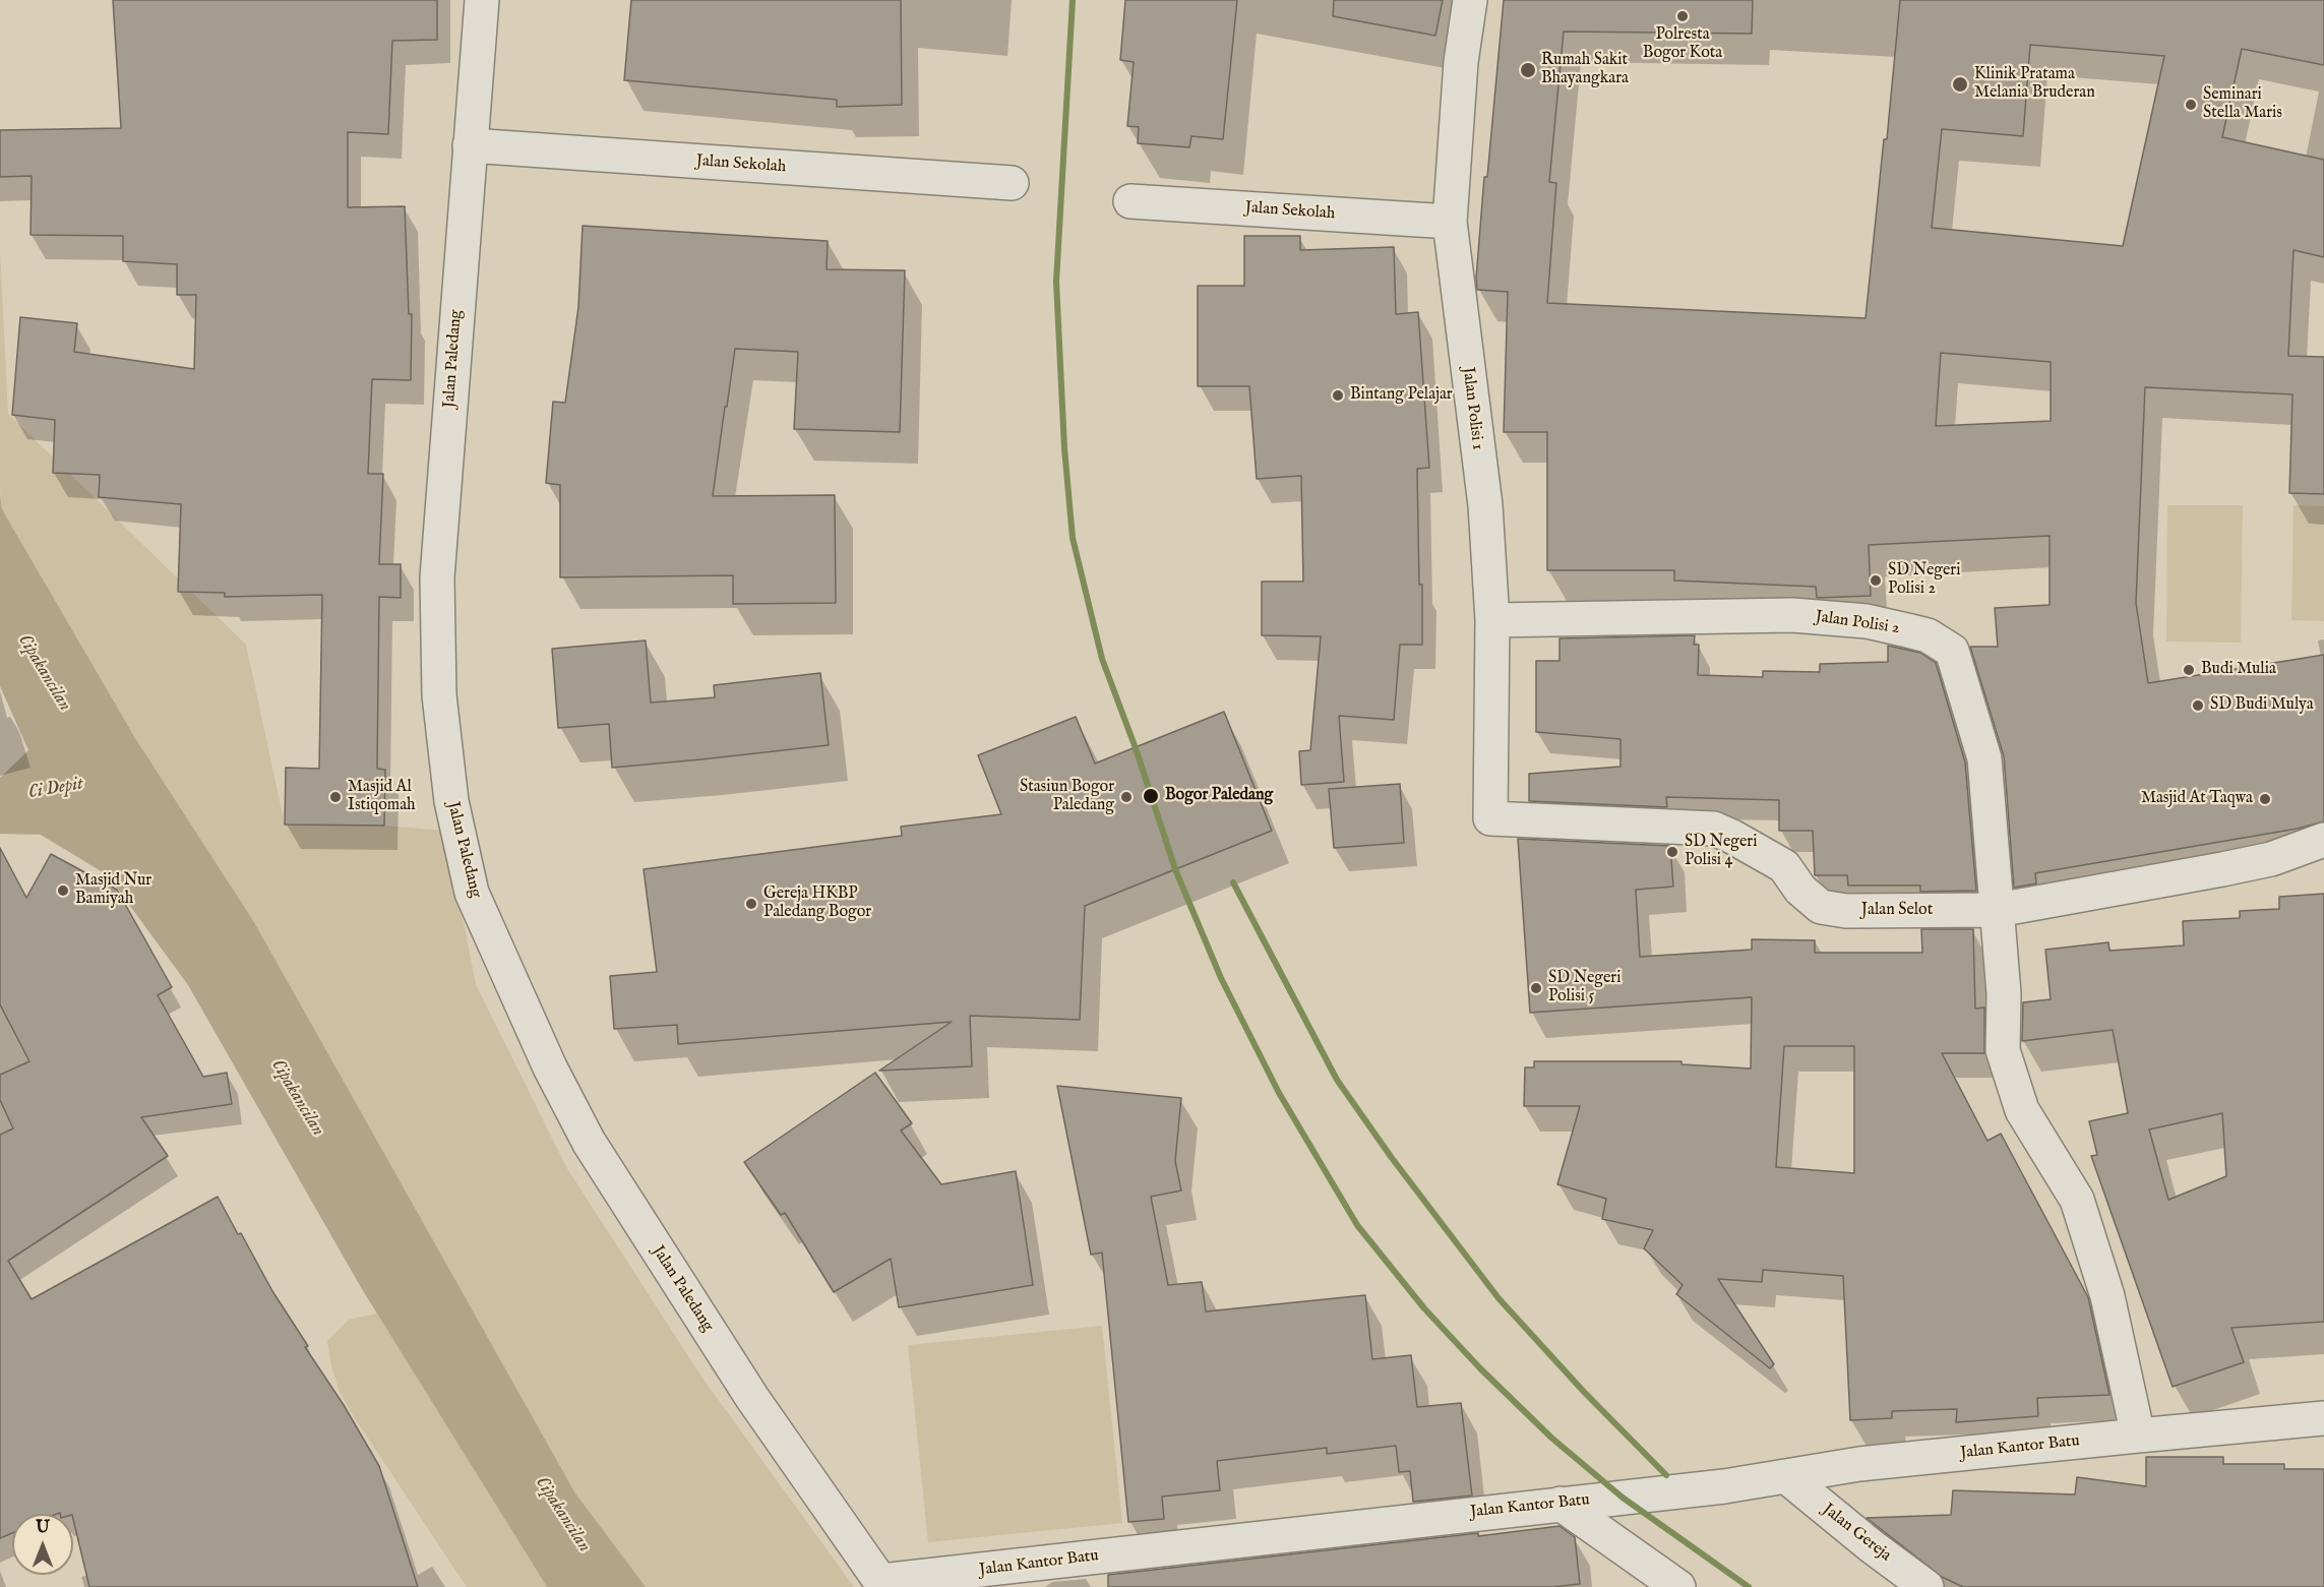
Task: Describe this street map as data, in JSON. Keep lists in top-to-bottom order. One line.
{"streets":{"street":["Jalan Sekolah","Jalan Paledang","Jalan Polisi 1","Jalan Polisi 2","Jalan Selot","Jalan Kantor Batu","Jalan Gereja"]},"crossings":[["Jalan Sekolah","Jalan Paledang"],["Jalan Sekolah","Jalan Polisi 1"],["Jalan Paledang","Jalan Kantor Batu"],["Jalan Polisi 1","Jalan Polisi 2"],["Jalan Polisi 1","Jalan Selot"],["Jalan Polisi 2","Jalan Selot"],["Jalan Polisi 2","Jalan Kantor Batu"],["Jalan Kantor Batu","Jalan Gereja"]],"water":["Cipakancilan","Ci Depit"],"places":["Polresta Bogor Kota","Rumah Sakit Bhayangkara","Klinik Pratama Melania Bruderan","Seminari Stella Maris","Bintang Pelajar","SD Negeri Polisi 2","Budi Mulia","SD Budi Mulya","Bogor Paledang","Masjid Al Istiqomah","Stasiun Bogor Paledang","Masjid At Taqwa","SD Negeri Polisi 4","Masjid Nur Bamiyah","Gereja HKBP Paledang Bogor","SD Negeri Polisi 5"],"north":"top"}
